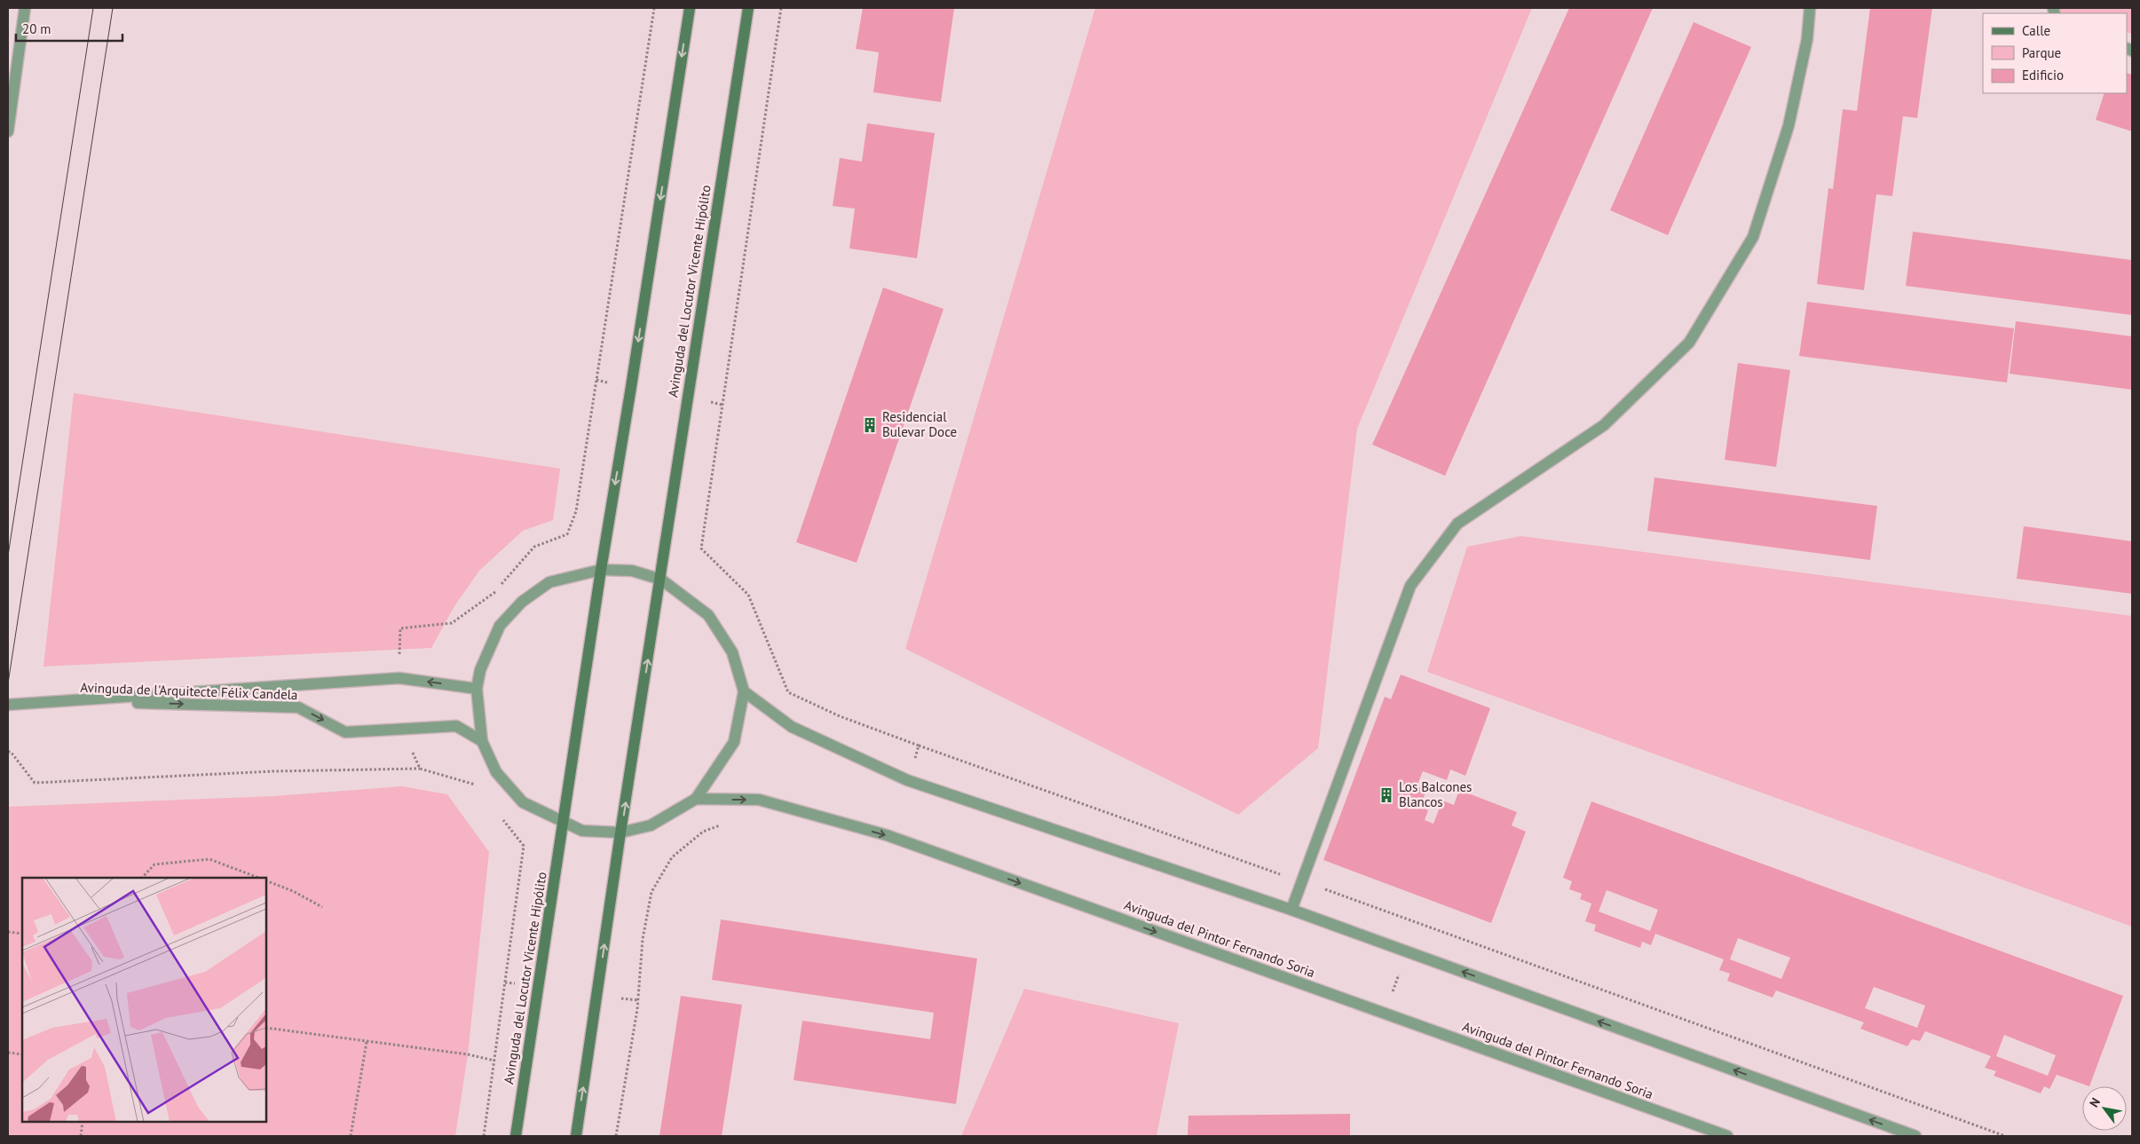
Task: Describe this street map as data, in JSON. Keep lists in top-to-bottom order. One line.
{"streets":{"main road":["Avinguda del Locutor Vicente Hipólito"],"street":["Avinguda de l'Arquitecte Félix Candela","Avinguda del Pintor Fernando Soria"]},"places":{"building":["Residencial Bulevar Doce","Los Balcones Blancos"]},"legend":["Calle","Parque","Edificio"],"scale_bar":"20 m","north":"top left"}
